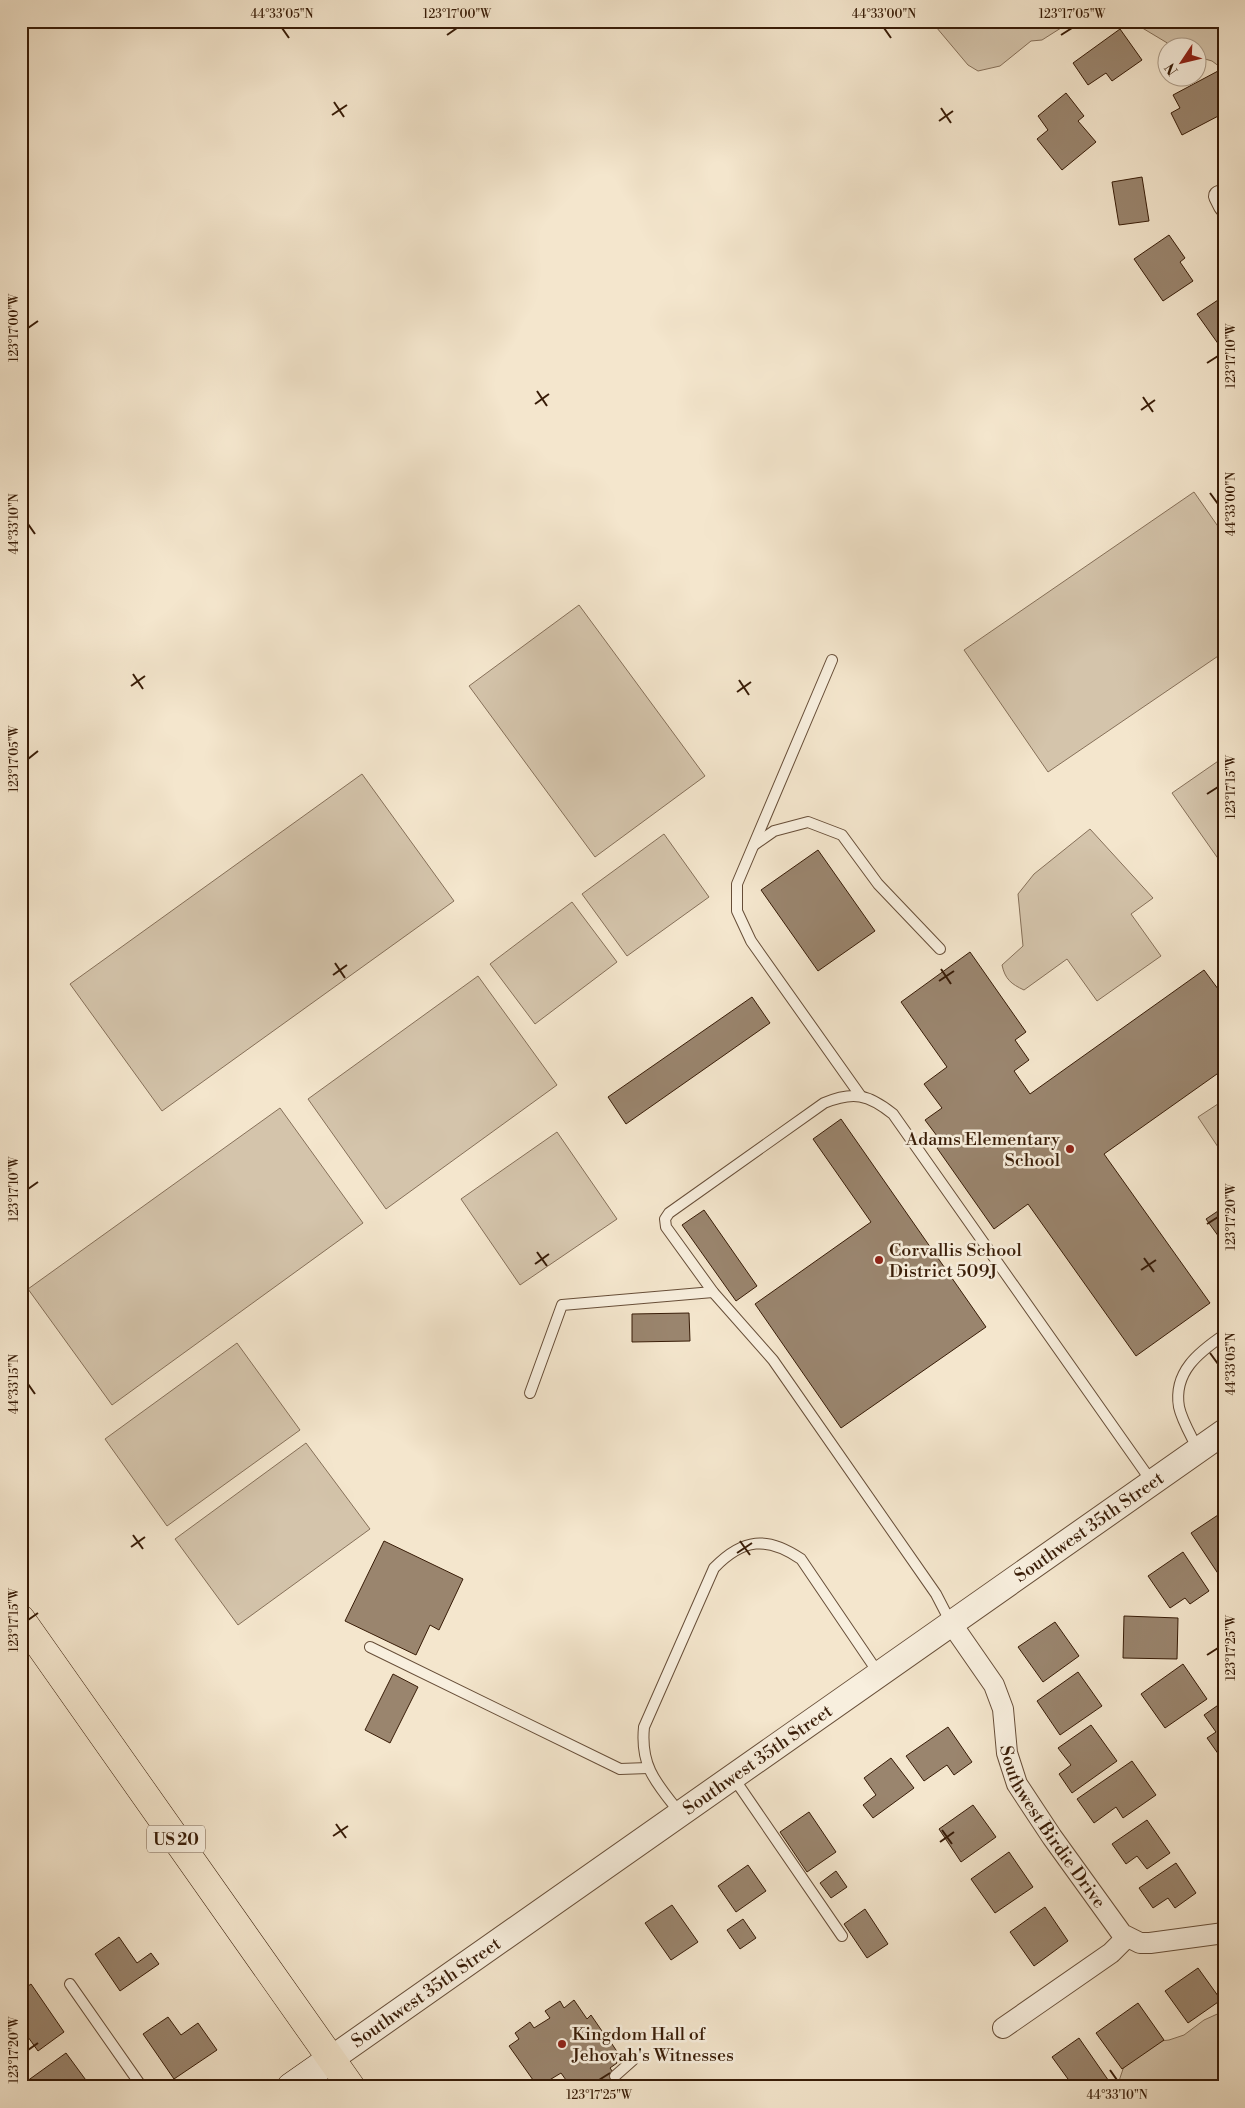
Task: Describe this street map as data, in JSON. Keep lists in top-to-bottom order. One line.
{"streets":{"highway":["US 20"],"main road":["Southwest 35th Street"],"street":["Southwest Birdie Drive"]},"crossings":[["Southwest 35th Street","Southwest Birdie Drive"],["Southwest 35th Street","US 20"]],"places":["Adams Elementary School","Corvallis School District 509J","Kingdom Hall of Jehovah's Witnesses"],"north":"bottom left","coordinates":["44°33'05\"N","123°17'00\"W","44°33'00\"N","123°17'05\"W","123°17'10\"W","44°33'10\"N","123°17'15\"W","123°17'20\"W","44°33'15\"N","123°17'25\"W"]}
